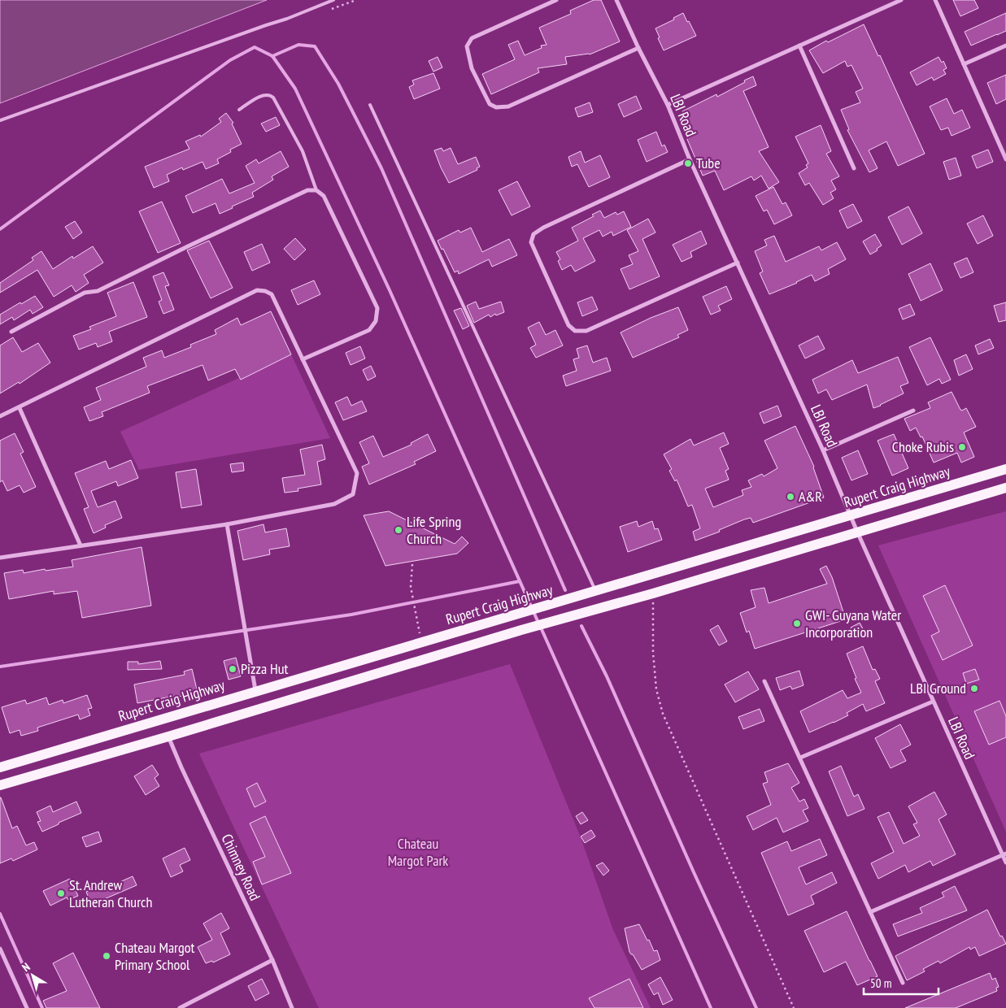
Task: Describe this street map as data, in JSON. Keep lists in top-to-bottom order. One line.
{"streets":{"main road":["Rupert Craig Highway"],"street":["LBI Road","Chimney Road"]},"crossings":[["LBI Road","Rupert Craig Highway"]],"parks":["Chateau Margot Park"],"places":["Tube","Choke Rubis","A&R","Life Spring Church","GWI- Guyana Water Incorporation","Pizza Hut","LBI Ground","St. Andrew Lutheran Church","Chateau Margot Primary School"],"scale_bar":"50 m","north":"top left"}
